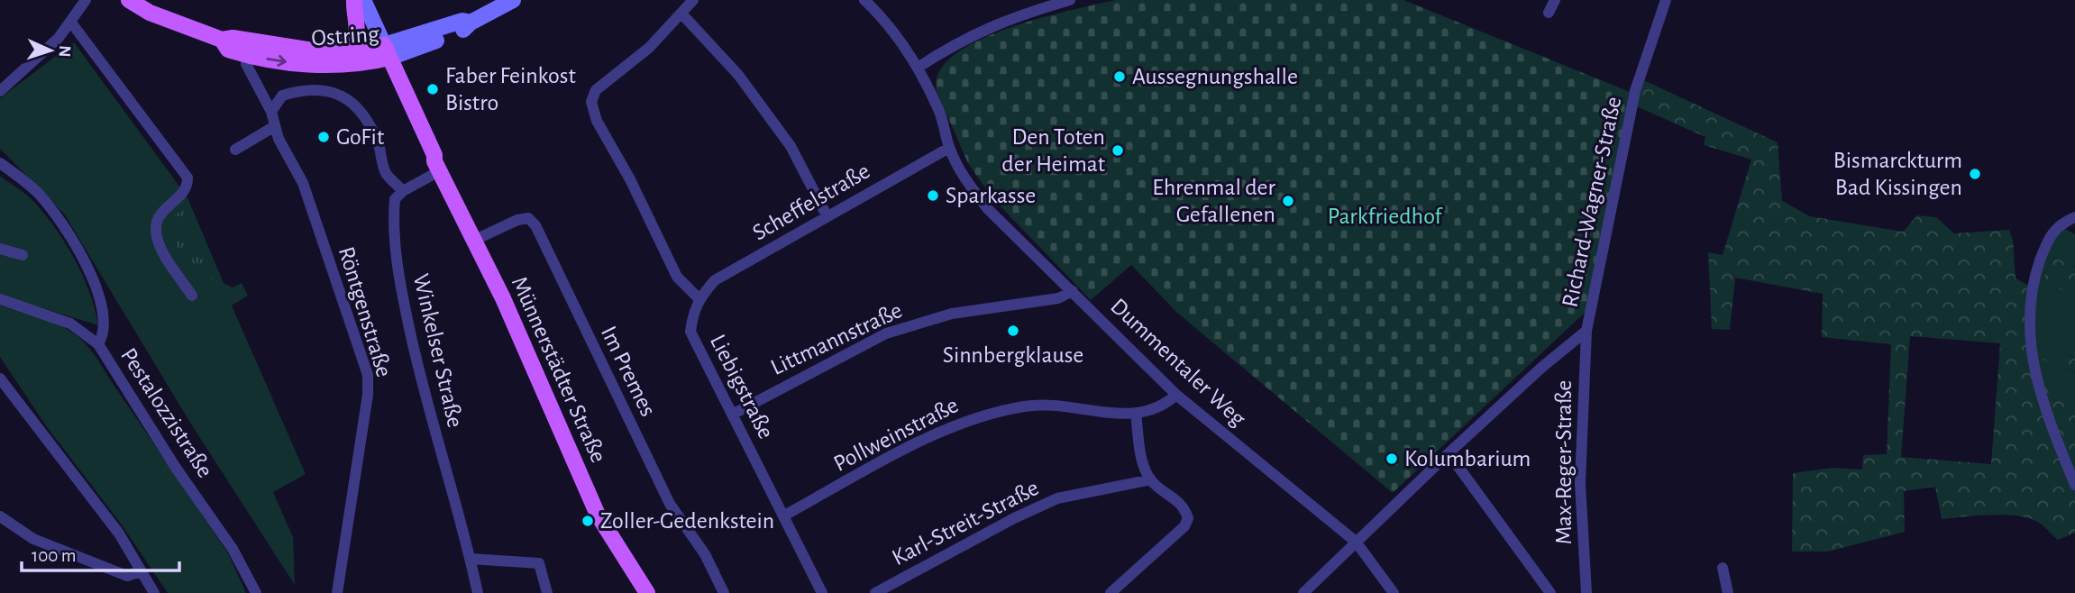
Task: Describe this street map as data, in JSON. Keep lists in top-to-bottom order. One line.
{"streets":{"main road":["Ostring","Münnerstädter Straße"],"street":["Scheffelstraße","Richard-Wagner-Straße","Röntgenstraße","Littmannstraße","Winkelser Straße","Dummentaler Weg","Im Premes","Liebigstraße","Pestalozzistraße","Pollweinstraße","Max-Reger-Straße","Karl-Streit-Straße"]},"crossings":[["Ostring","Röntgenstraße"],["Ostring","Münnerstädter Straße"],["Scheffelstraße","Dummentaler Weg"],["Scheffelstraße","Liebigstraße"],["Richard-Wagner-Straße","Dummentaler Weg"],["Richard-Wagner-Straße","Max-Reger-Straße"],["Littmannstraße","Dummentaler Weg"],["Littmannstraße","Liebigstraße"],["Dummentaler Weg","Pollweinstraße"],["Münnerstädter Straße","Im Premes"],["Liebigstraße","Pollweinstraße"]],"parks":["Parkfriedhof"],"places":["Aussegnungshalle","Faber Feinkost Bistro","GoFit","Den Toten der Heimat","Bismarckturm Bad Kissingen","Sparkasse","Ehrenmal der Gefallenen","Sinnbergklause","Kolumbarium","Zoller-Gedenkstein"],"scale_bar":"100 m","north":"right"}
